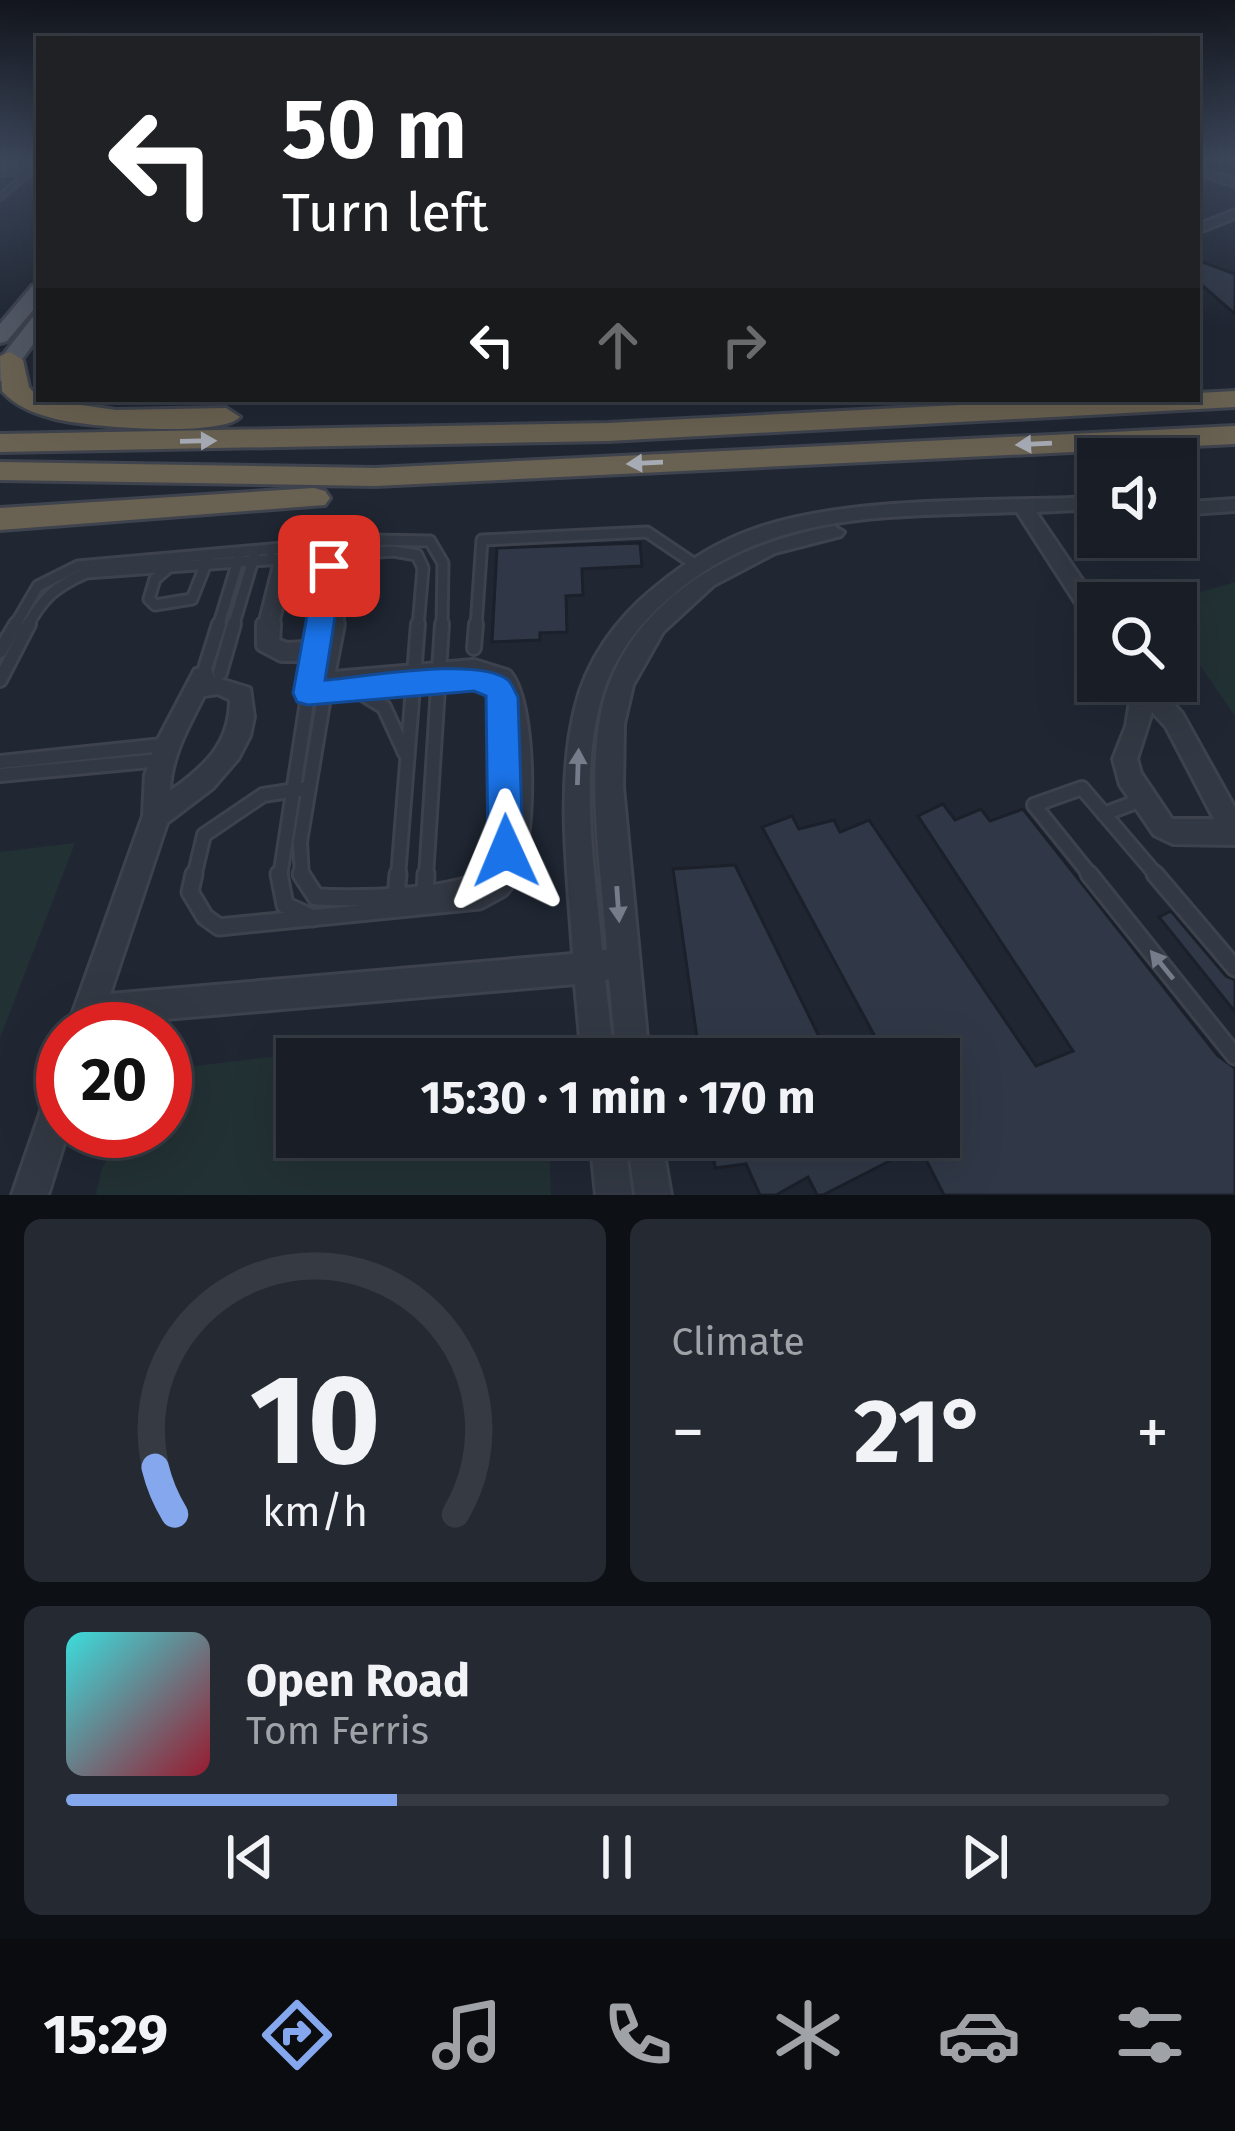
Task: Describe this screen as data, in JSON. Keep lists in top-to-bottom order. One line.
{"page":{"turn":["50 m","Turn left"],"limit":"20","trip":"15:30 · 1 min · 170 m","tile":"Climate","heat":["−","21°","+"],"song":["Open Road","Tom Ferris"],"tabs":"15:29","gauge":["10","km/h"]}}
